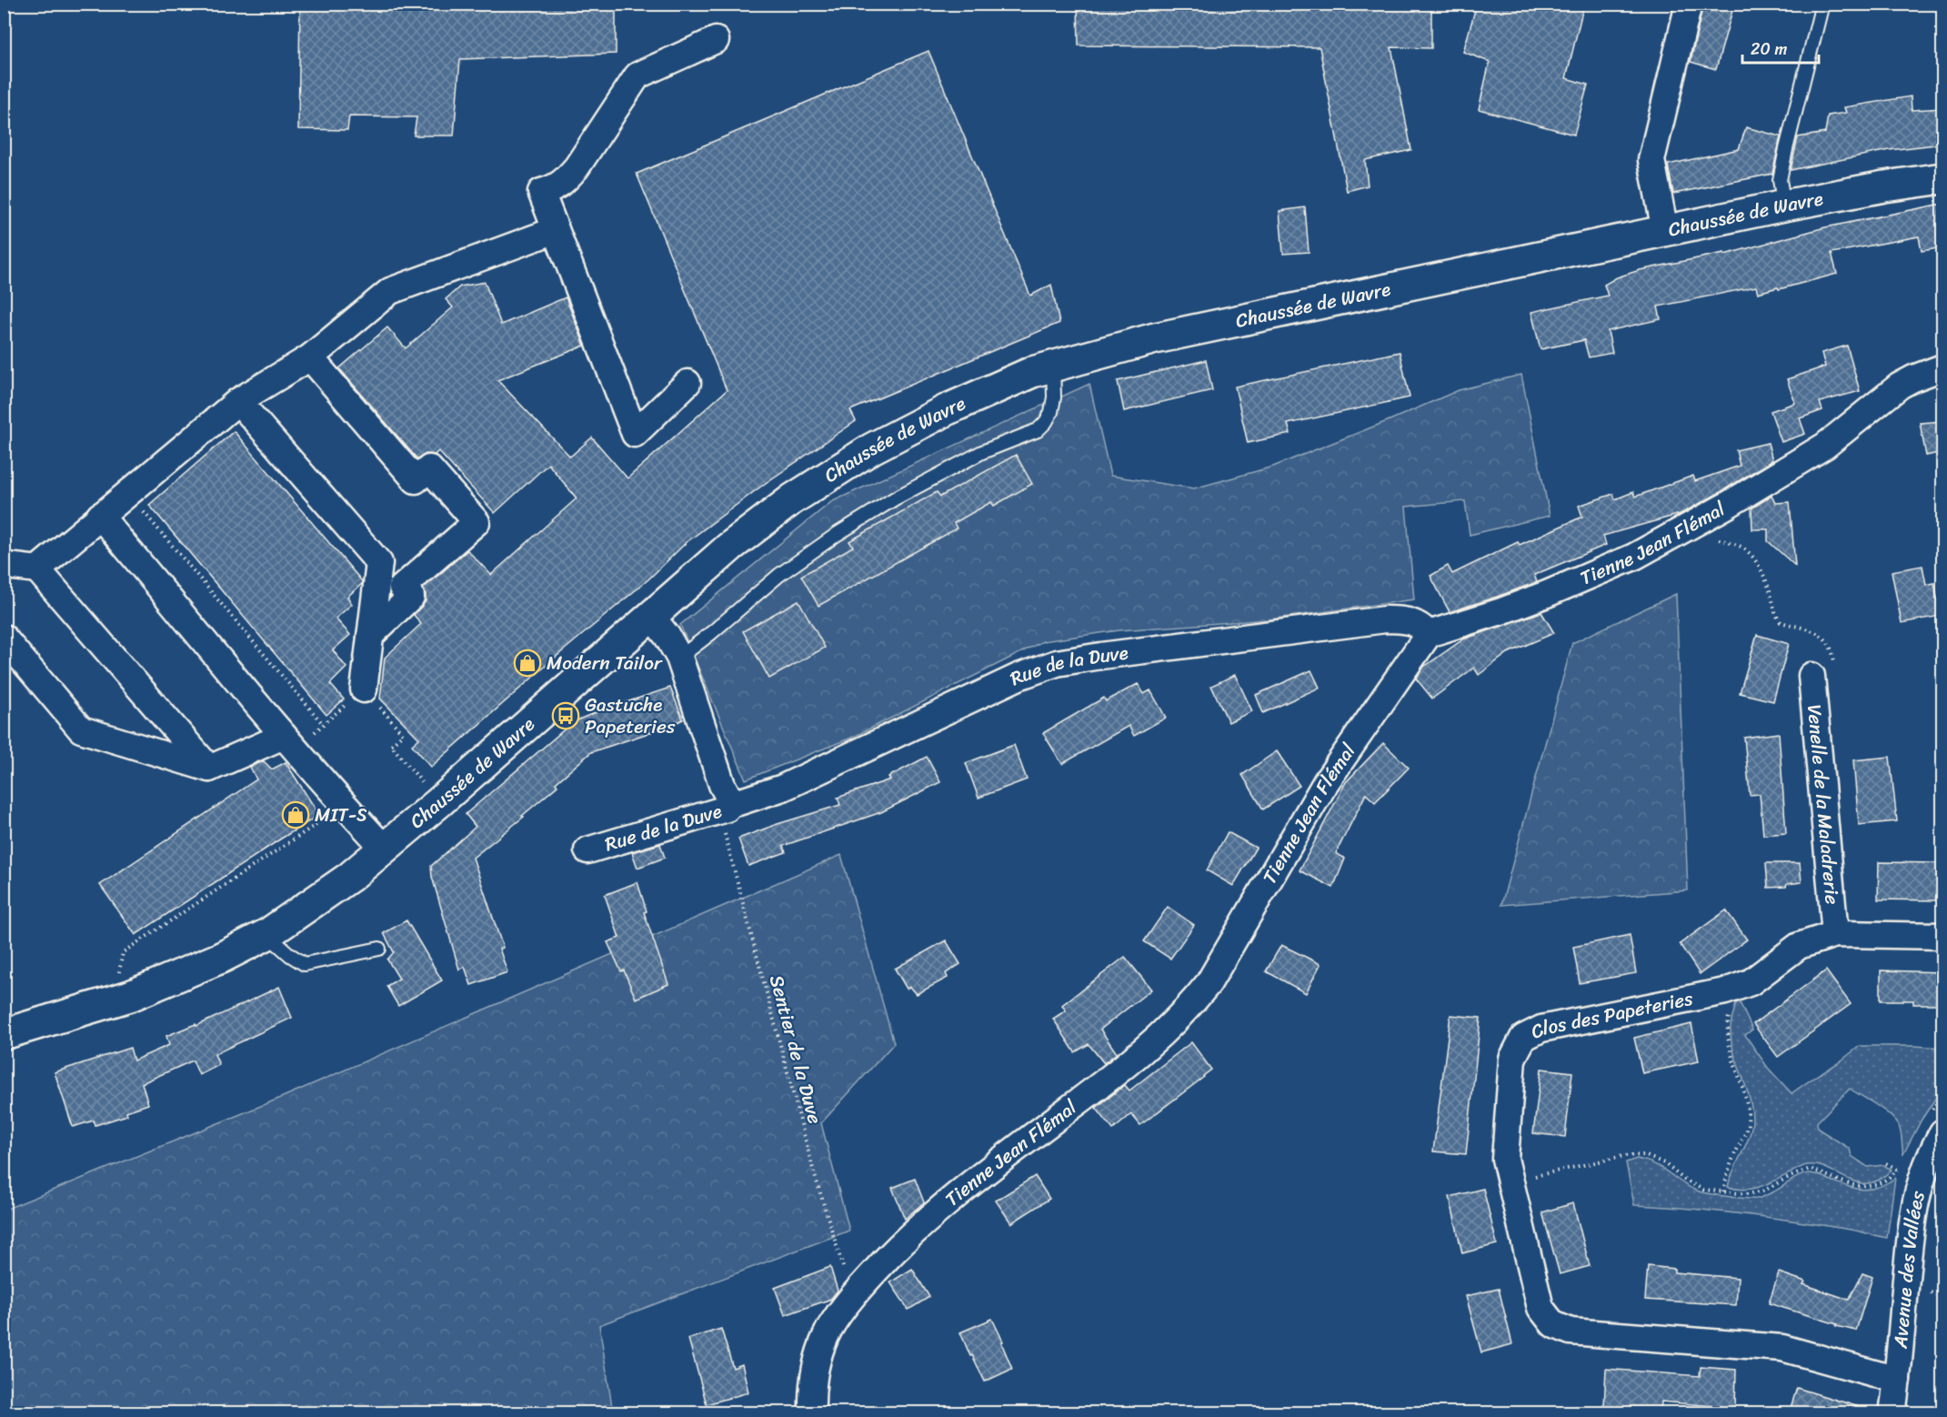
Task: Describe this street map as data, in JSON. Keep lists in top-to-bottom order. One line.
{"streets":{"main road":["Chaussée de Wavre"],"street":["Tienne Jean Flémal","Rue de la Duve","Venelle de la Maladrerie","Clos des Papeteries","Avenue des Vallées"],"path":["Sentier de la Duve"]},"crossings":[["Chaussée de Wavre","Rue de la Duve"],["Tienne Jean Flémal","Rue de la Duve"],["Tienne Jean Flémal","Sentier de la Duve"],["Rue de la Duve","Sentier de la Duve"],["Venelle de la Maladrerie","Clos des Papeteries"],["Clos des Papeteries","Avenue des Vallées"]],"places":{"shop":["Modern Tailor","MIT-S"],"bus stop":["Gastuche Papeteries"]},"scale_bar":"20 m"}
